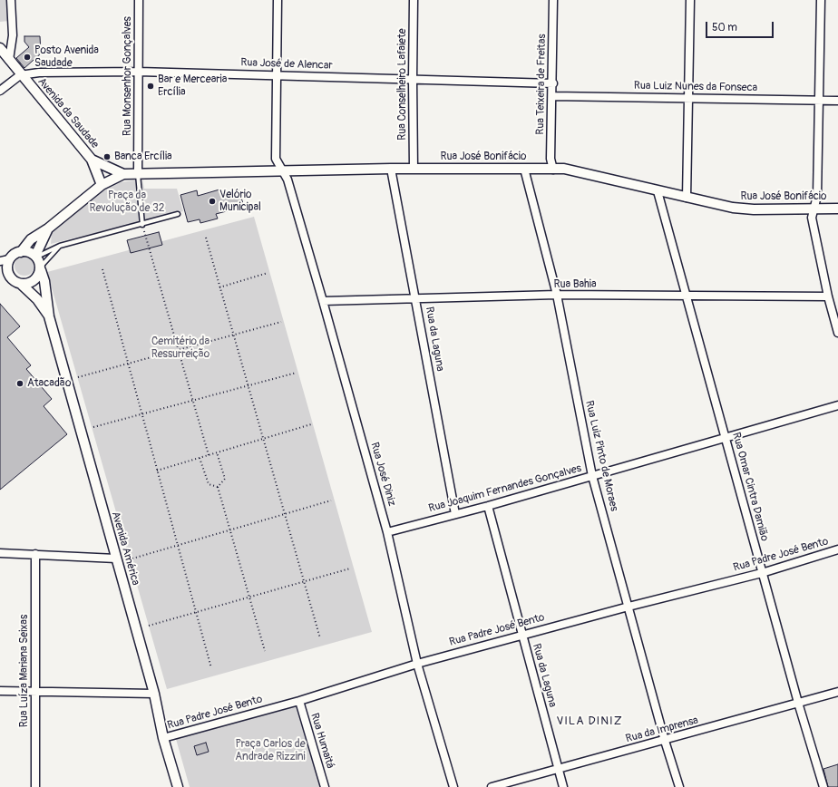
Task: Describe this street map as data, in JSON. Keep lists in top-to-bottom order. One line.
{"streets":{"street":["Rua José de Alencar","Rua Monsenhor Gonçalves","Rua Conselheiro Lafaiete","Rua Teixeira de Freitas","Rua Luiz Nunes da Fonseca","Avenida da Saudade","Rua José Bonifácio","Rua Bahia","Rua da Laguna","Rua Luiz Pinto de Moraes","Rua José Diniz","Rua Omar Cintra Damião","Rua Joaquim Fernandes Gonçalves","Avenida América","Rua Padre José Bento","Rua Luíza Mariana Seixas","Rua da Imprensa","Rua Humaitá"]},"crossings":[["Rua José de Alencar","Rua Monsenhor Gonçalves"],["Rua José de Alencar","Rua Conselheiro Lafaiete"],["Rua José de Alencar","Rua Teixeira de Freitas"],["Rua José de Alencar","Avenida da Saudade"],["Rua José de Alencar","Rua José Diniz"],["Rua Monsenhor Gonçalves","Rua José Bonifácio"],["Rua Conselheiro Lafaiete","Rua José Bonifácio"],["Rua Teixeira de Freitas","Rua Luiz Nunes da Fonseca"],["Rua Teixeira de Freitas","Rua José Bonifácio"],["Avenida da Saudade","Rua José Bonifácio"],["Rua José Bonifácio","Rua da Laguna"],["Rua José Bonifácio","Rua Luiz Pinto de Moraes"],["Rua José Bonifácio","Rua José Diniz"],["Rua José Bonifácio","Rua Omar Cintra Damião"],["Rua Bahia","Rua da Laguna"],["Rua Bahia","Rua Luiz Pinto de Moraes"],["Rua Bahia","Rua José Diniz"],["Rua Bahia","Rua Omar Cintra Damião"],["Rua da Laguna","Rua Joaquim Fernandes Gonçalves"],["Rua da Laguna","Rua Padre José Bento"],["Rua da Laguna","Rua da Imprensa"],["Rua Luiz Pinto de Moraes","Rua Joaquim Fernandes Gonçalves"],["Rua Luiz Pinto de Moraes","Rua Padre José Bento"],["Rua Luiz Pinto de Moraes","Rua da Imprensa"],["Rua José Diniz","Rua Joaquim Fernandes Gonçalves"],["Rua José Diniz","Rua Padre José Bento"],["Rua Omar Cintra Damião","Rua Joaquim Fernandes Gonçalves"],["Rua Omar Cintra Damião","Rua Padre José Bento"],["Rua Omar Cintra Damião","Rua da Imprensa"],["Avenida América","Rua Padre José Bento"],["Rua Padre José Bento","Rua Humaitá"]],"districts":["VILA DINIZ"],"parks":["Praça da Revolução de 32","Cemitério da Ressurreição","Praça Carlos de Andrade Rizzini"],"places":["Posto Avenida Saudade","Bar e Mercearia Ercília","Banca Ercília","Velório Municipal","Atacadão"],"scale_bar":"50 m"}
